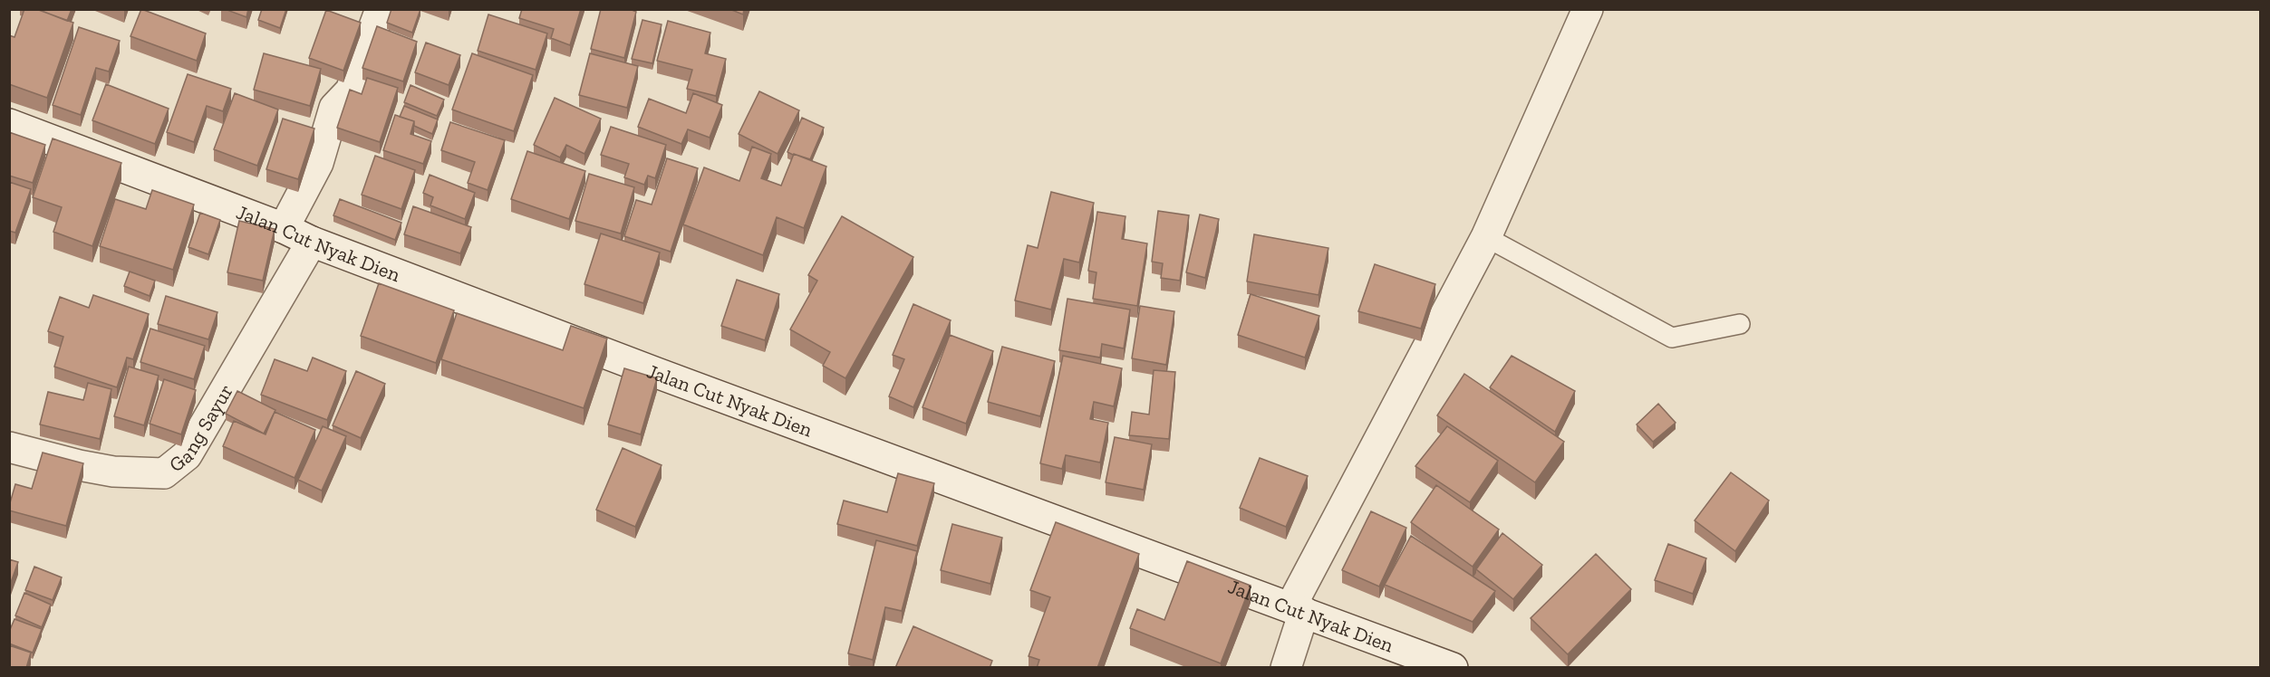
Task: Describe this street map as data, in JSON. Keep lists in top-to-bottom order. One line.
{"streets":{"street":["Jalan Cut Nyak Dien","Gang Sayur"]},"crossings":[["Jalan Cut Nyak Dien","Gang Sayur"]]}
